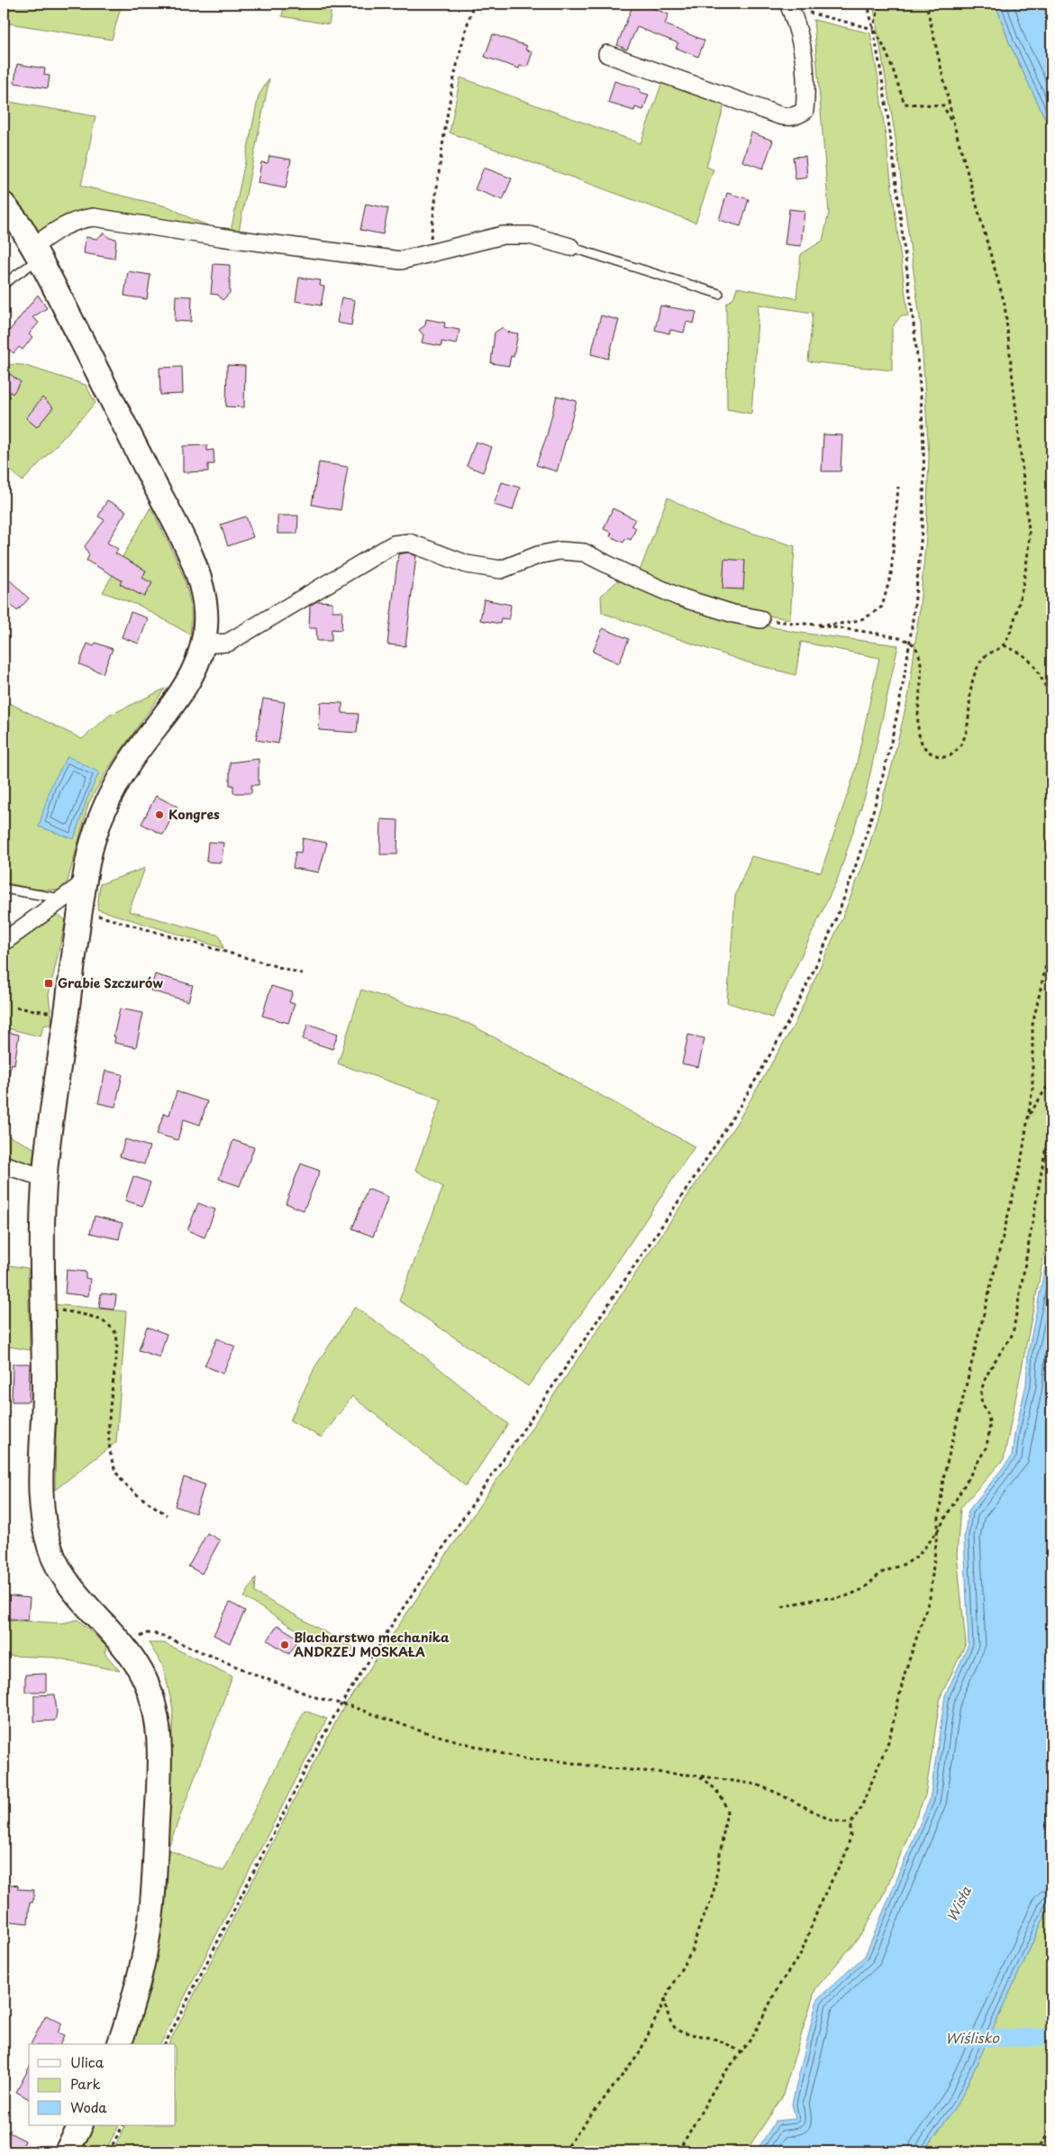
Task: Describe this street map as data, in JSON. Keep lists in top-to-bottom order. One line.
{"water":["Wisła","Wiślisko"],"places":{"other":["Kongres","Blacharstwo mechanika ANDRZEJ MOSKAŁA"],"transit":["Grabie Szczurów"]},"legend":["Ulica","Park","Woda"]}
